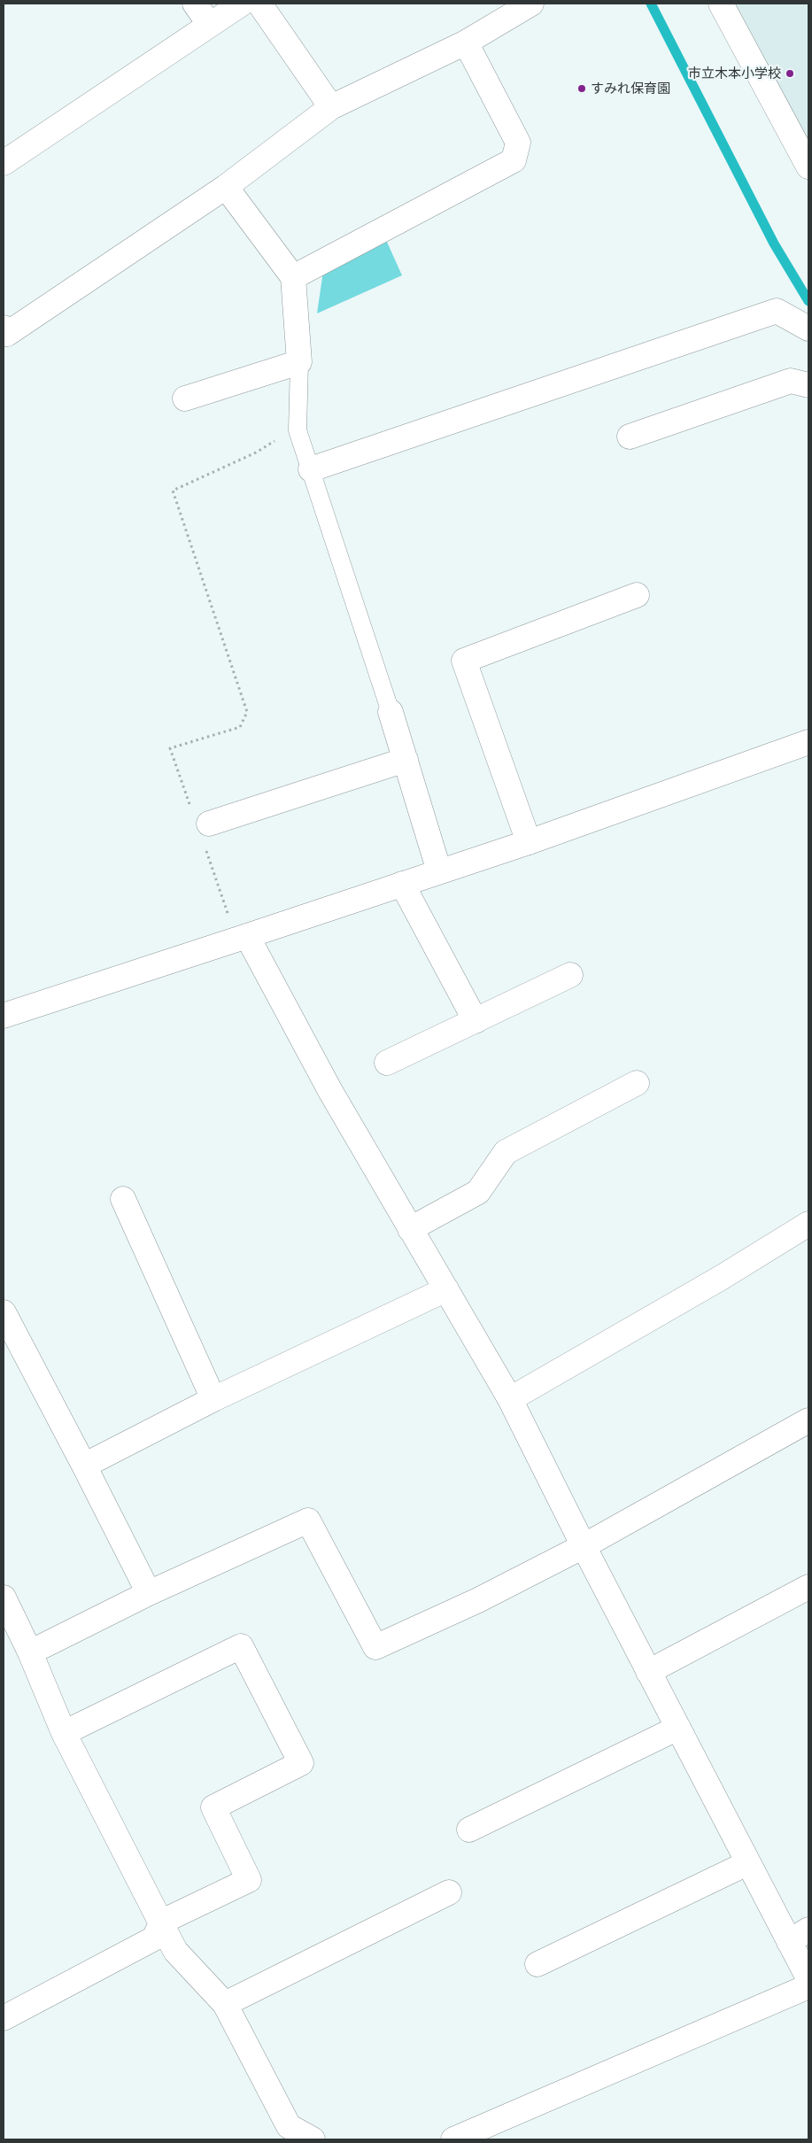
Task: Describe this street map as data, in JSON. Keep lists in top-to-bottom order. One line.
{"places":["市立木本小学校","すみれ保育園"]}
